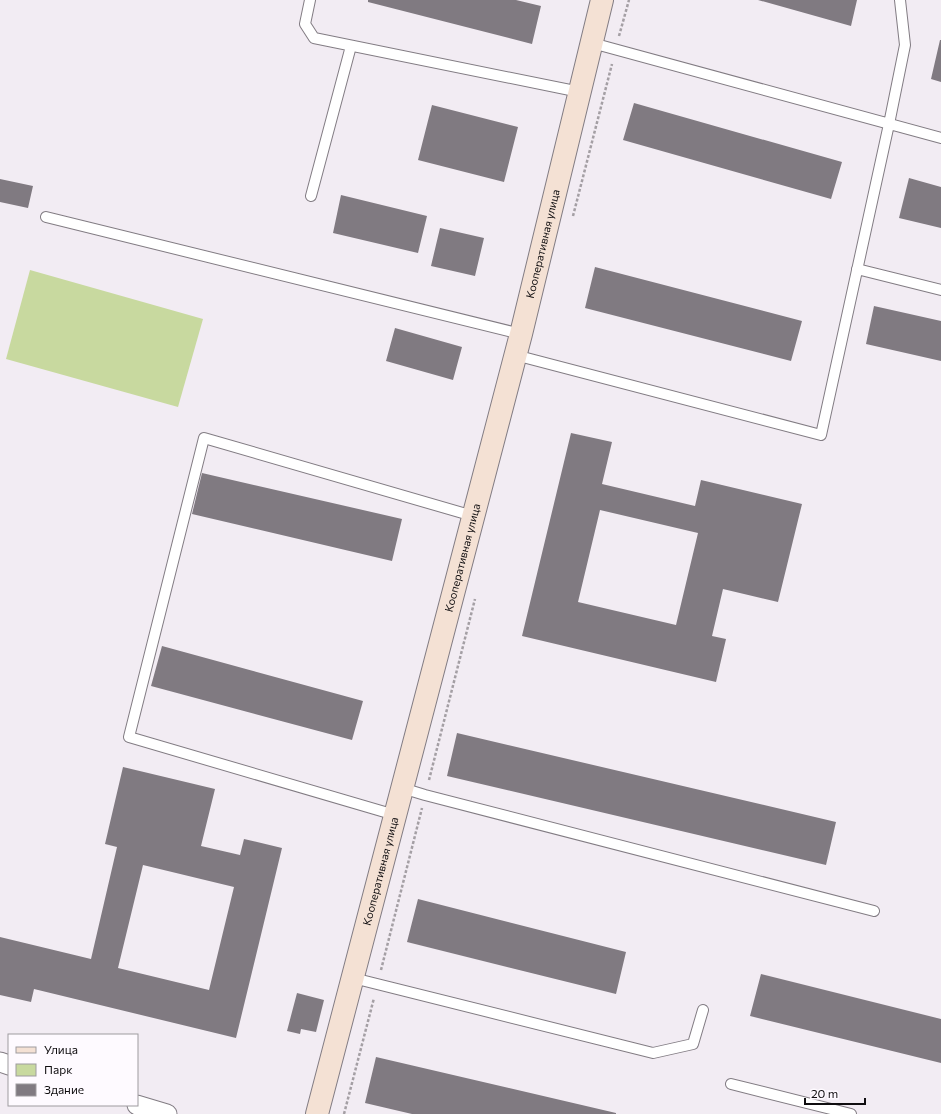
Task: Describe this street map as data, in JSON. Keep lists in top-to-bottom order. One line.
{"streets":{"street":["Кооперативная улица"]},"legend":["Улица","Парк","Здание"],"scale_bar":"20 m"}
